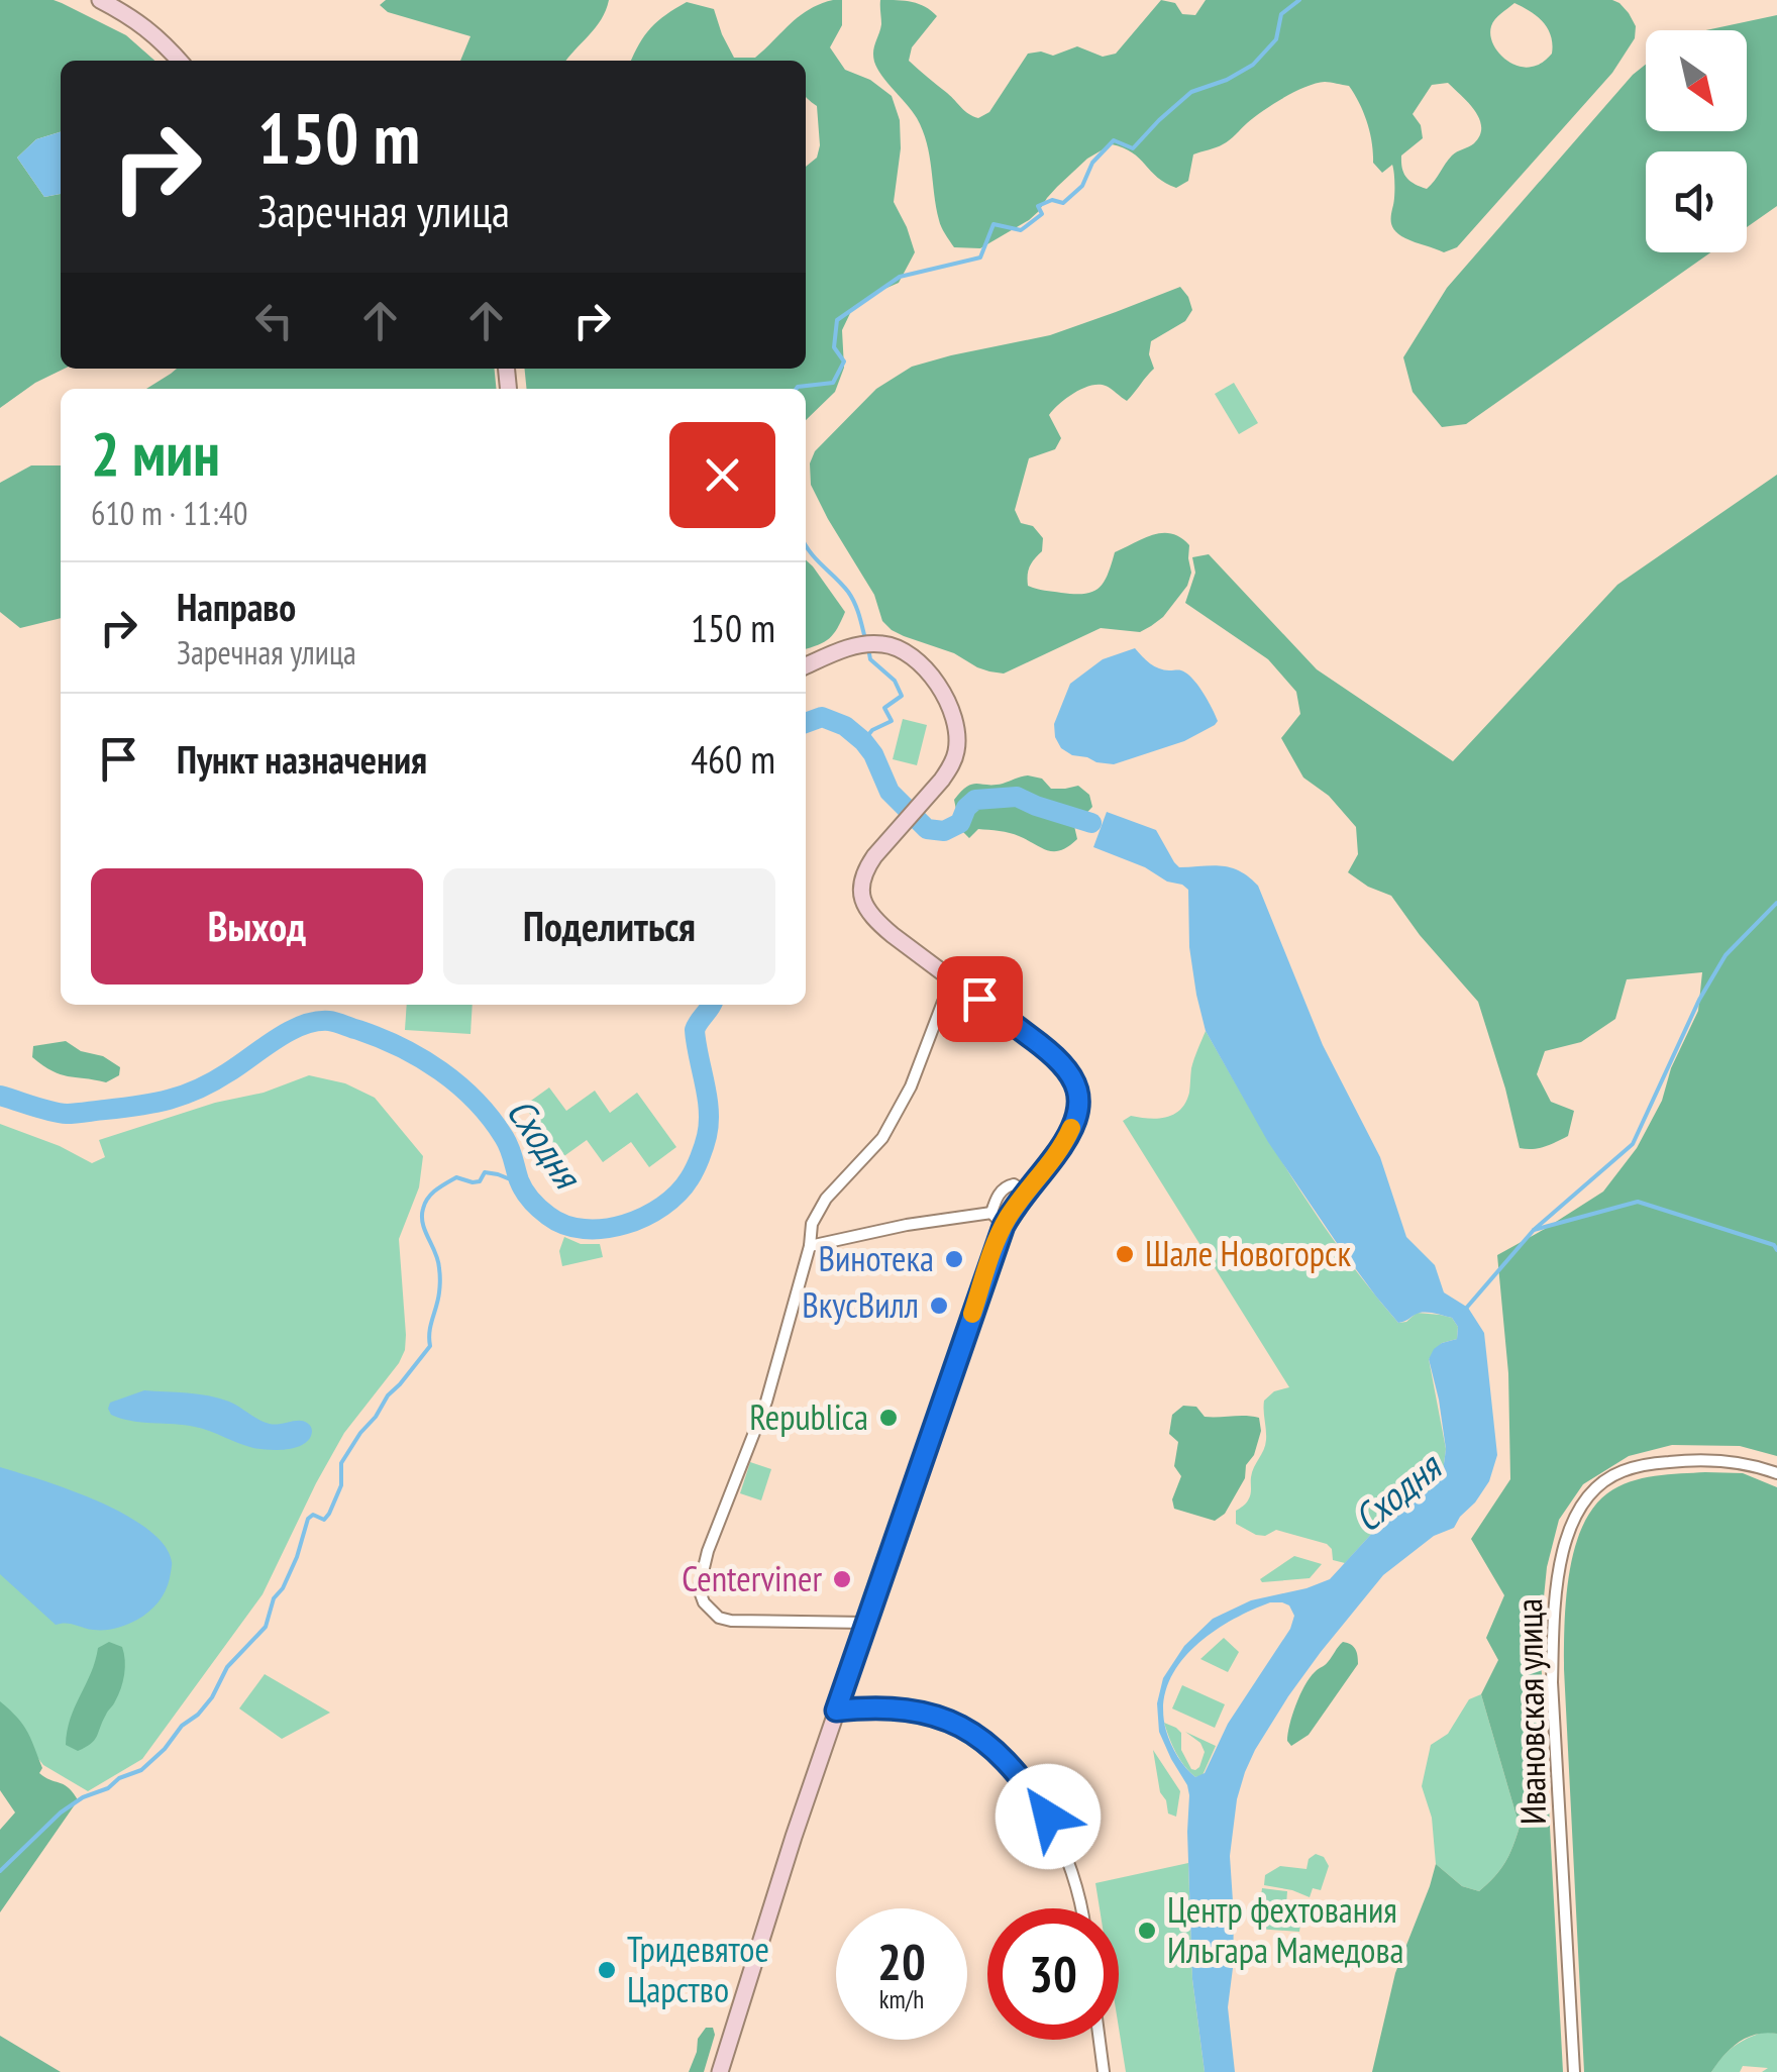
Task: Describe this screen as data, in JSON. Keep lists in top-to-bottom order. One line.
{"streets":{"street":["Ивановская улица"]},"water":["Сходня"],"places":["Шале Новогорск","Винотека","ВкусВилл","Republica","Centerviner","Центр фехтования Ильгара Мамедова","Тридевятое Царство"],"north":"bottom right","page":{"turn":["150 m","Заречная улица"],"heading":["2 мин","610 m · 11:40"],"list":[{"name":"Направо","note":"Заречная улица","value":"150 m"},{"name":"Пункт назначения","value":"460 m"}],"buttons":["Выход","Поделиться"],"speed":"20 km/h","limit":"30"}}
